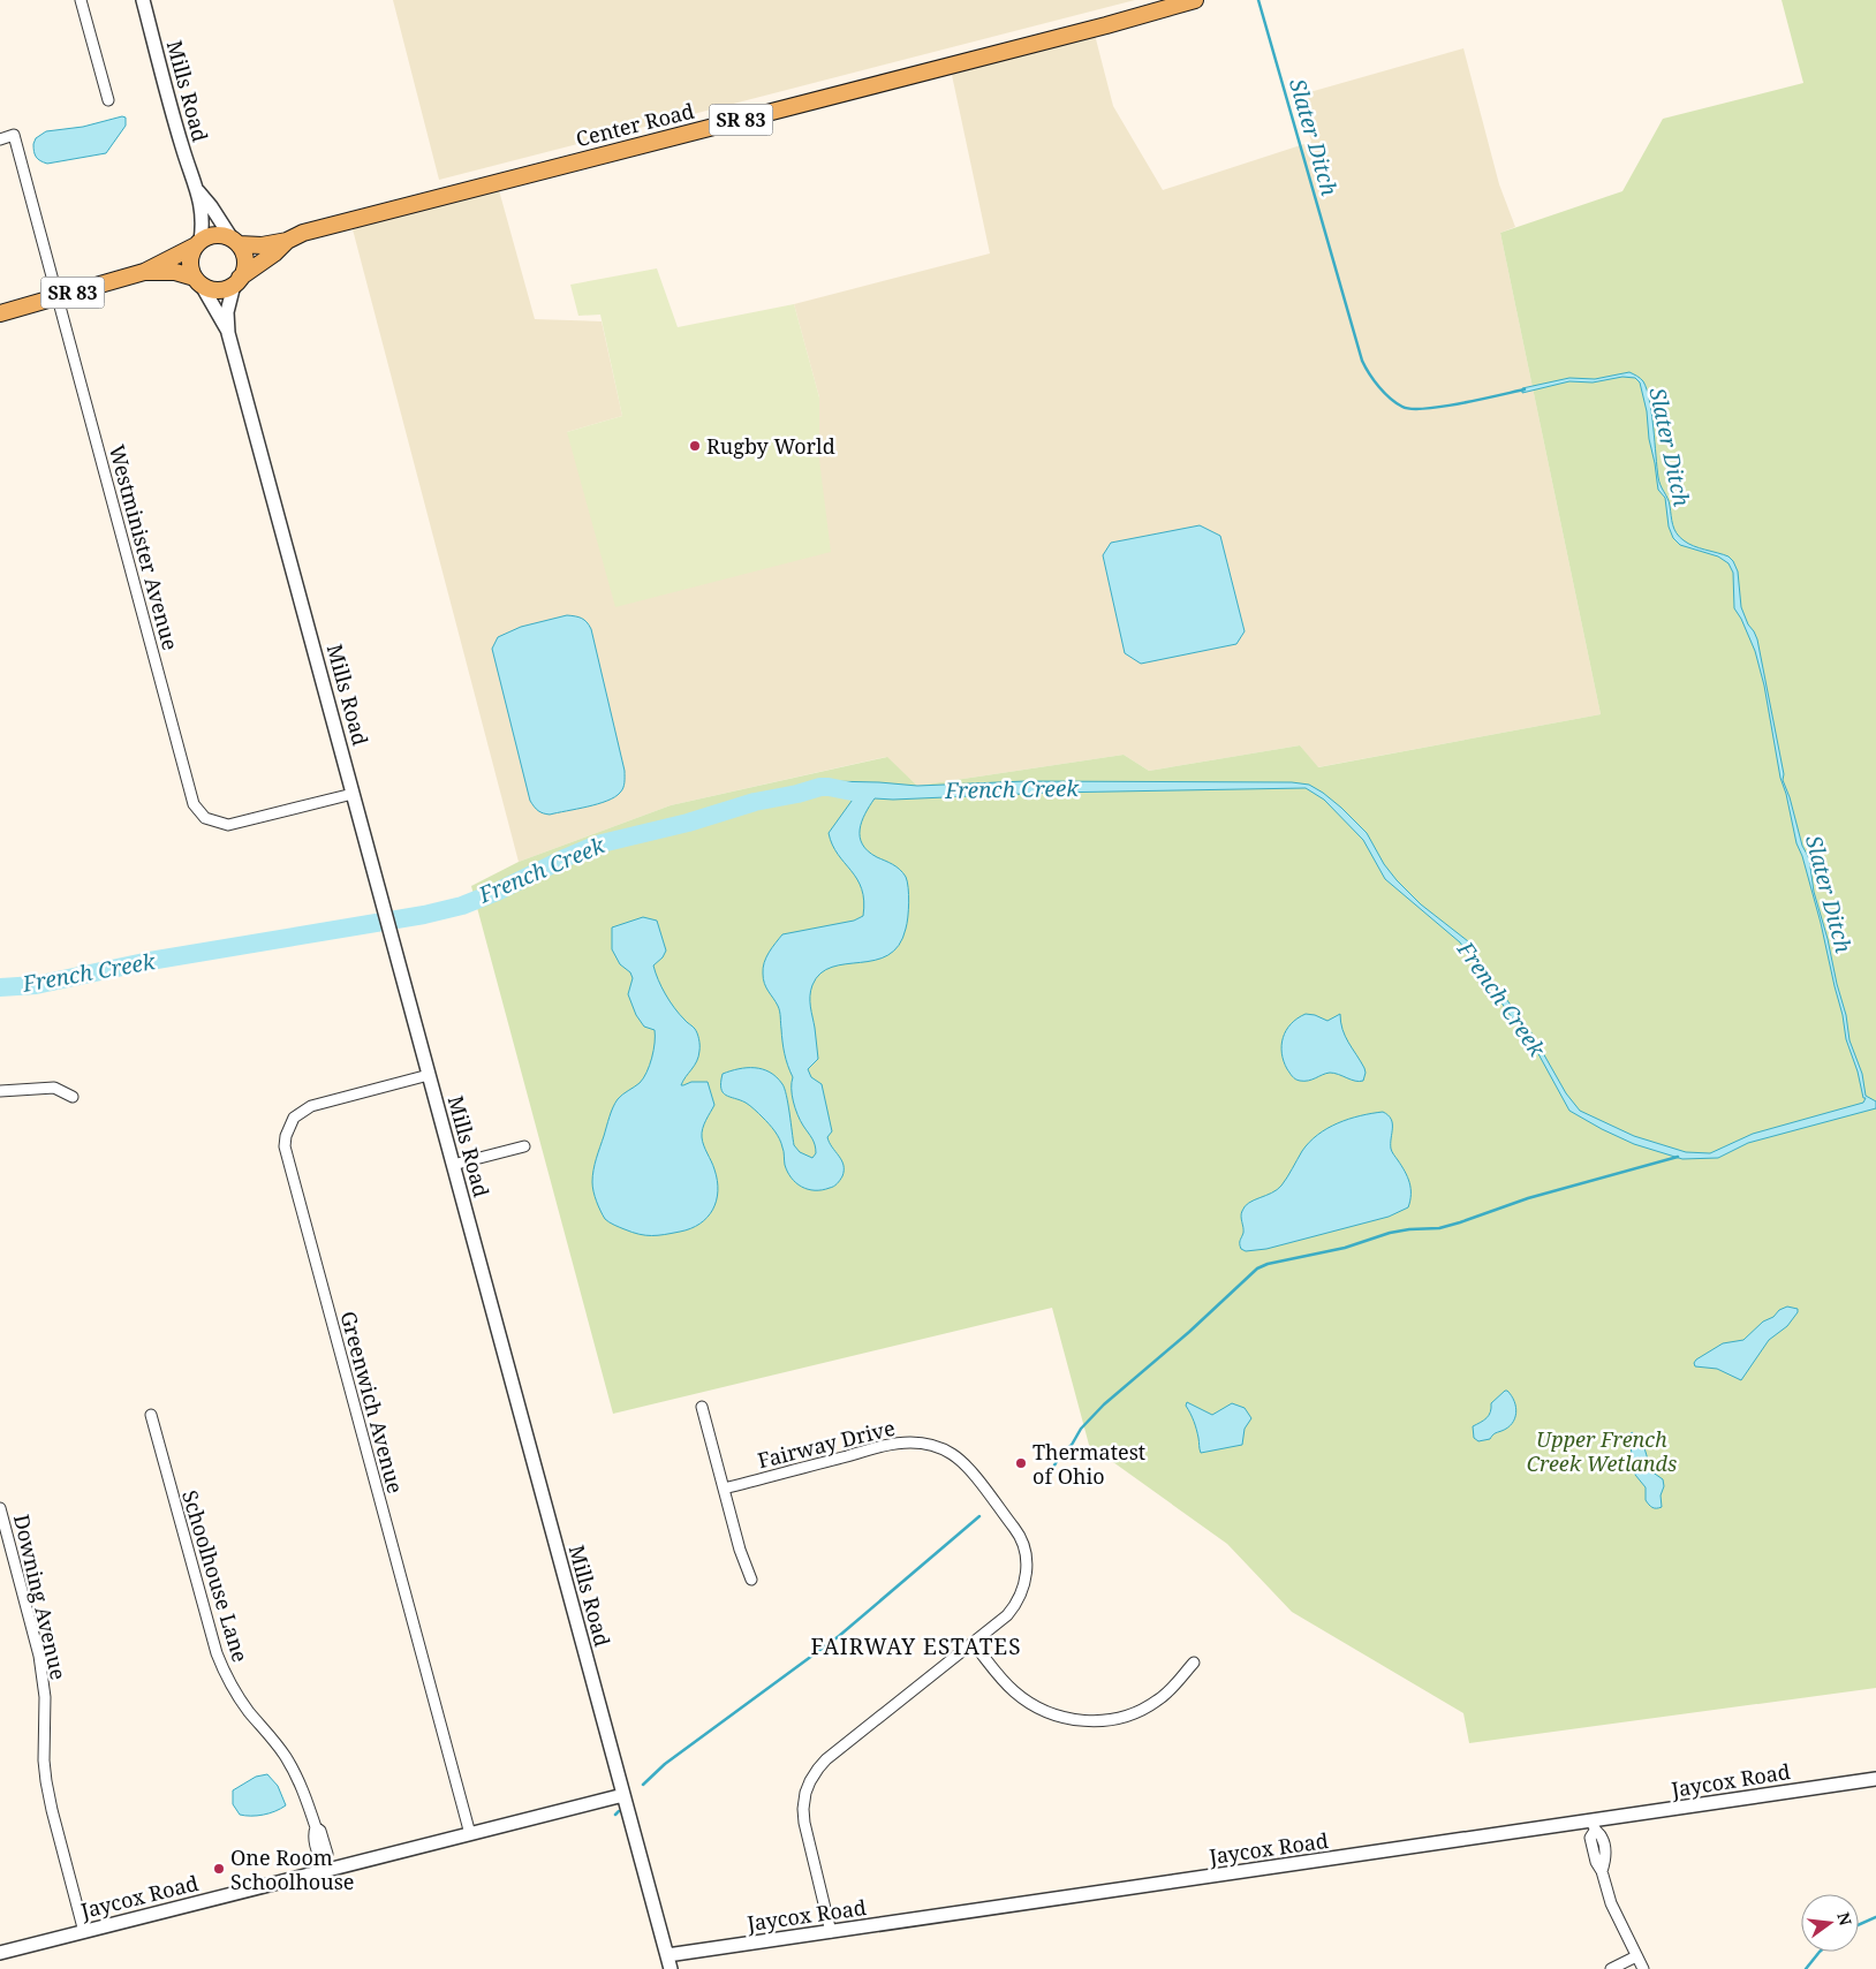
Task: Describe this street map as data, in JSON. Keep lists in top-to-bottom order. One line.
{"streets":{"main road":["SR 83","Center Road"],"street":["Mills Road","Westminister Avenue","Greenwich Avenue","Fairway Drive","Schoolhouse Lane","Downing Avenue","Jaycox Road"]},"crossings":[["Mills Road","SR 83"],["Mills Road","Center Road"],["Mills Road","Westminister Avenue"],["Mills Road","Greenwich Avenue"],["Mills Road","Jaycox Road"],["SR 83","Center Road"],["SR 83","Westminister Avenue"],["Greenwich Avenue","Jaycox Road"],["Fairway Drive","Jaycox Road"],["Schoolhouse Lane","Jaycox Road"],["Downing Avenue","Jaycox Road"]],"districts":["FAIRWAY ESTATES"],"water":["Slater Ditch","French Creek"],"parks":["Upper French Creek Wetlands"],"places":["Rugby World","Thermatest of Ohio","One Room Schoolhouse"],"north":"right"}
